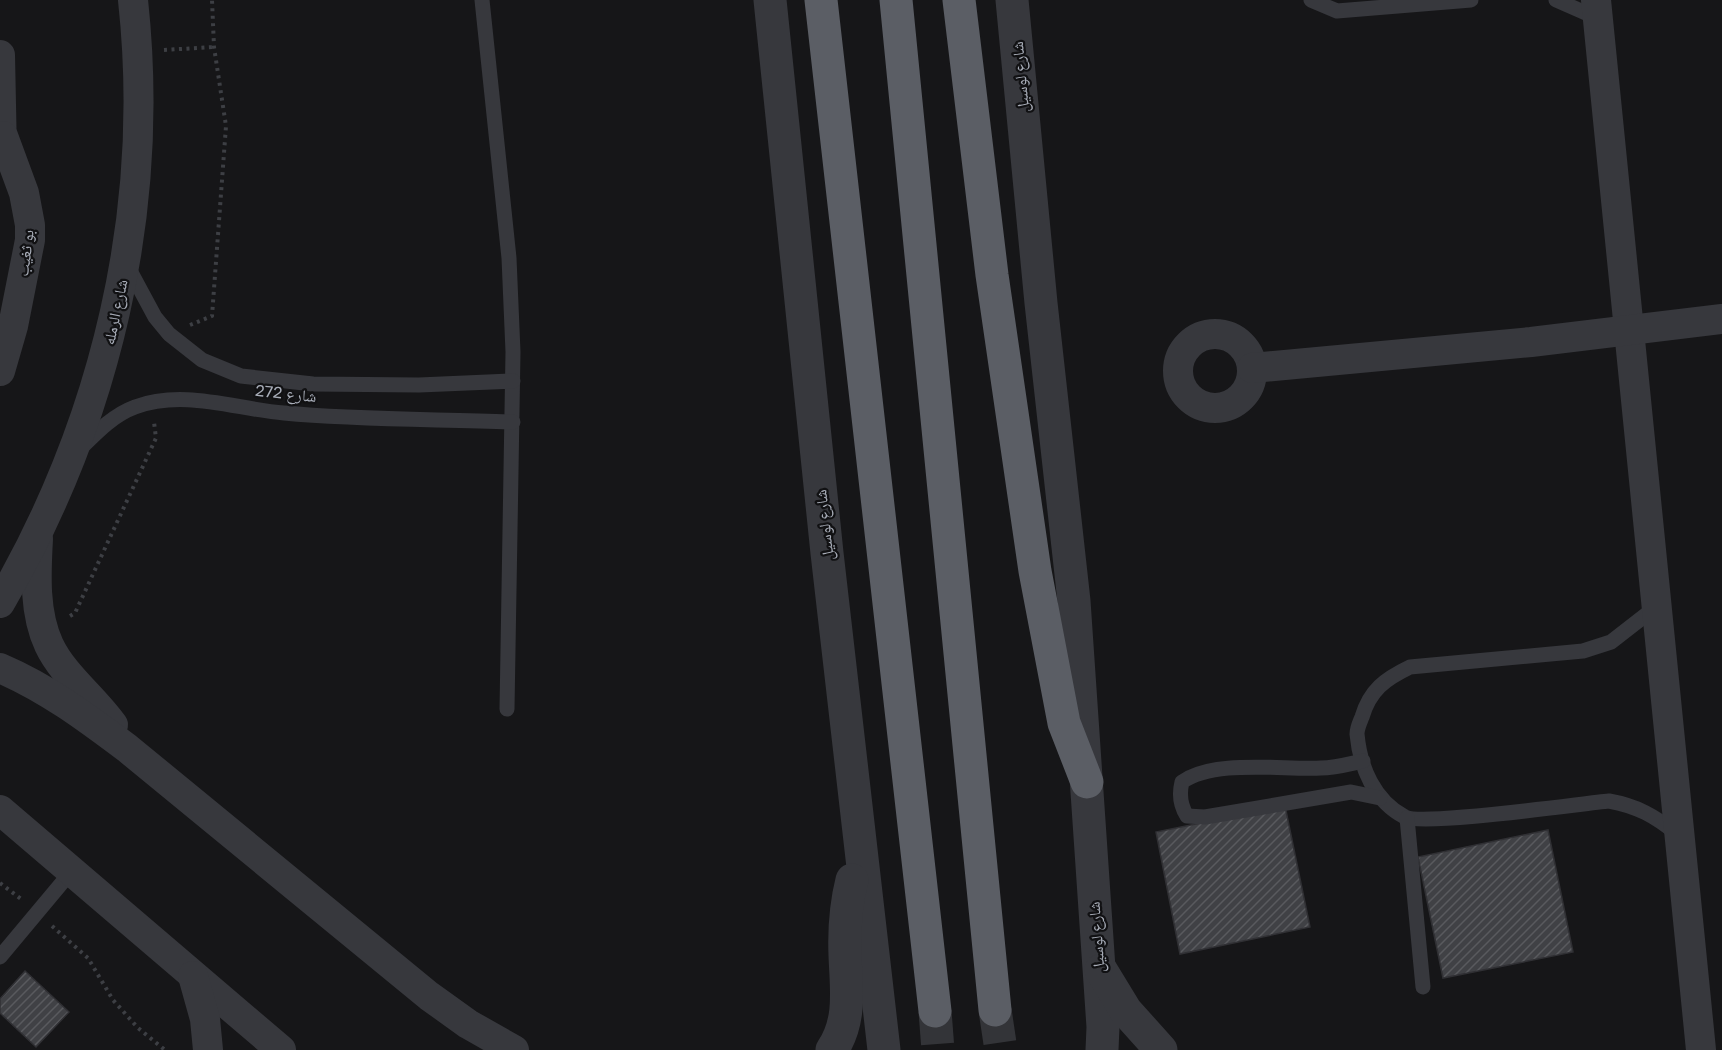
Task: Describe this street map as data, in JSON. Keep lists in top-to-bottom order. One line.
{"streets":{"street":["شارع لوسيل","بو ثغيب","شارع الرمله"],"lane":["شارع 272"]},"crossings":[["شارع الرمله","شارع 272"]]}
